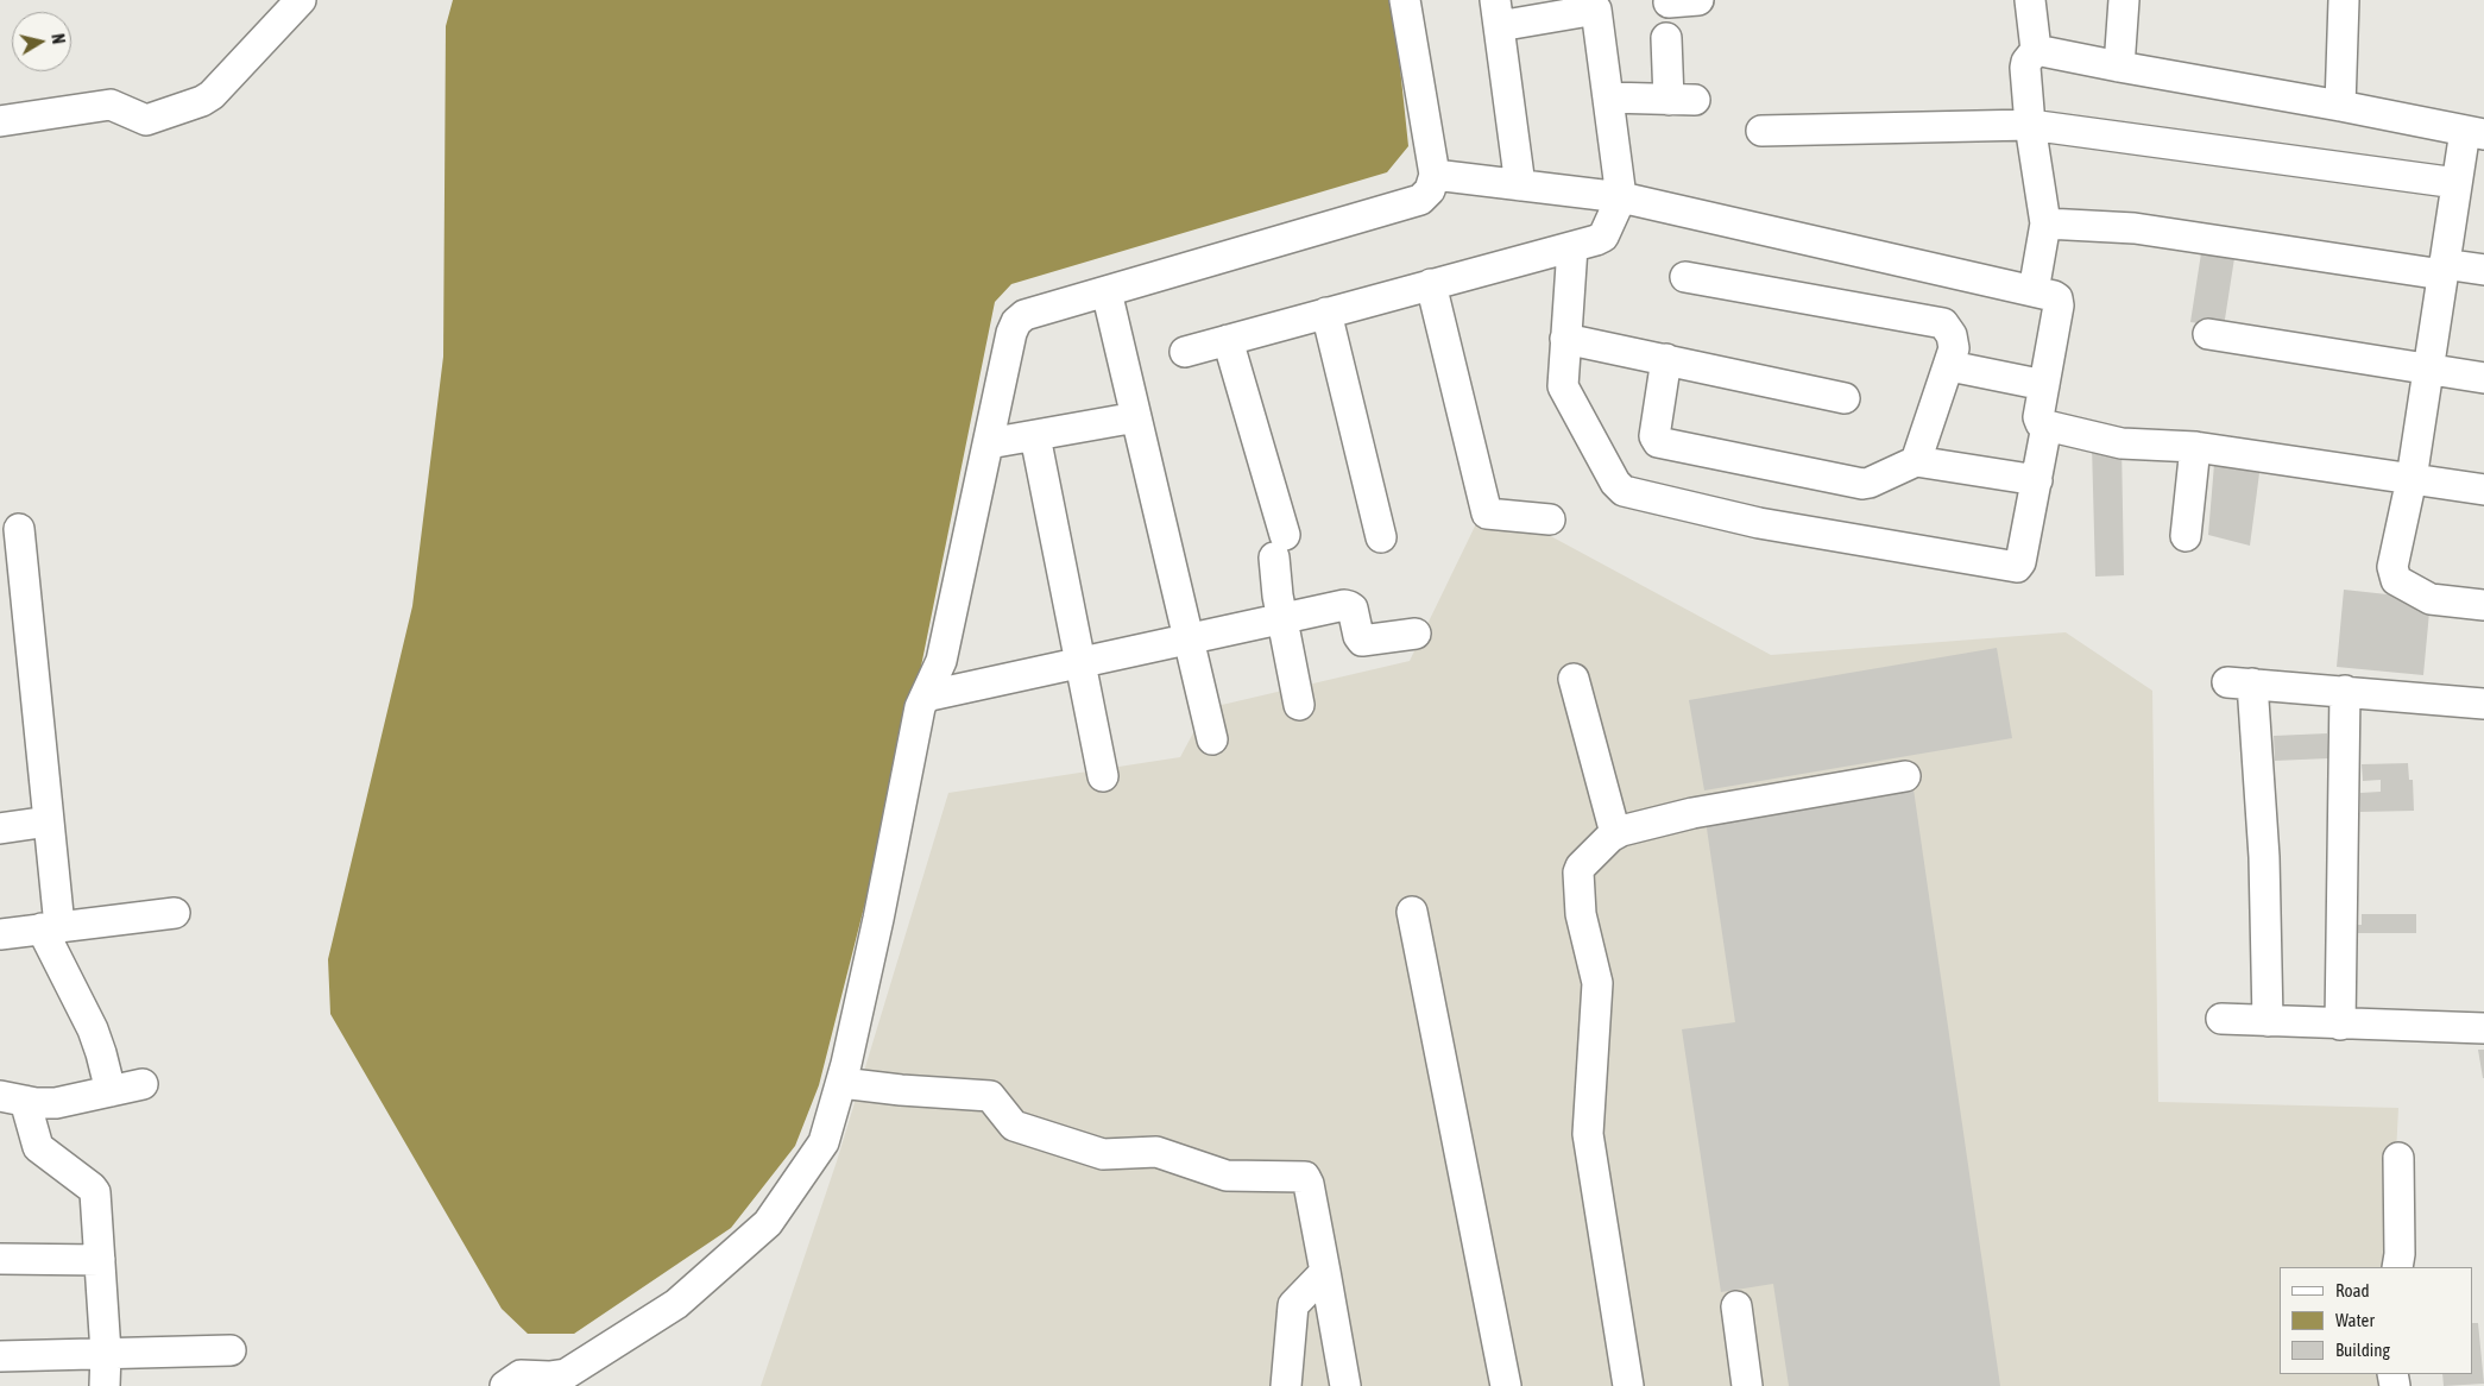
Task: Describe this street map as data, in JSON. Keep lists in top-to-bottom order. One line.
{"legend":["Road","Water","Building"],"north":"right"}
